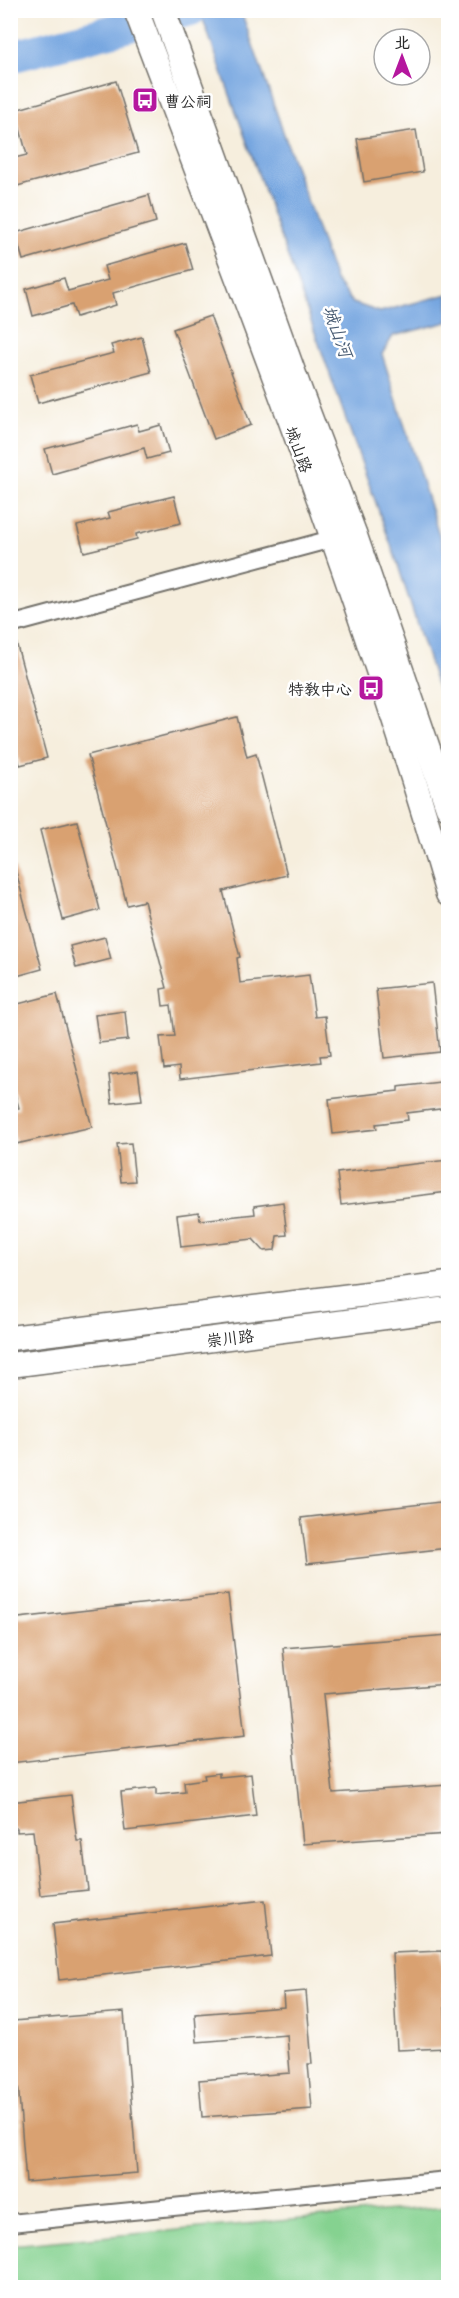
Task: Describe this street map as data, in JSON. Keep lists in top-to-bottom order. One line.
{"streets":{"main road":["城山路","崇川路"]},"water":["城山河"],"places":{"bus stop":["曹公祠","特教中心"]},"north":"top"}
